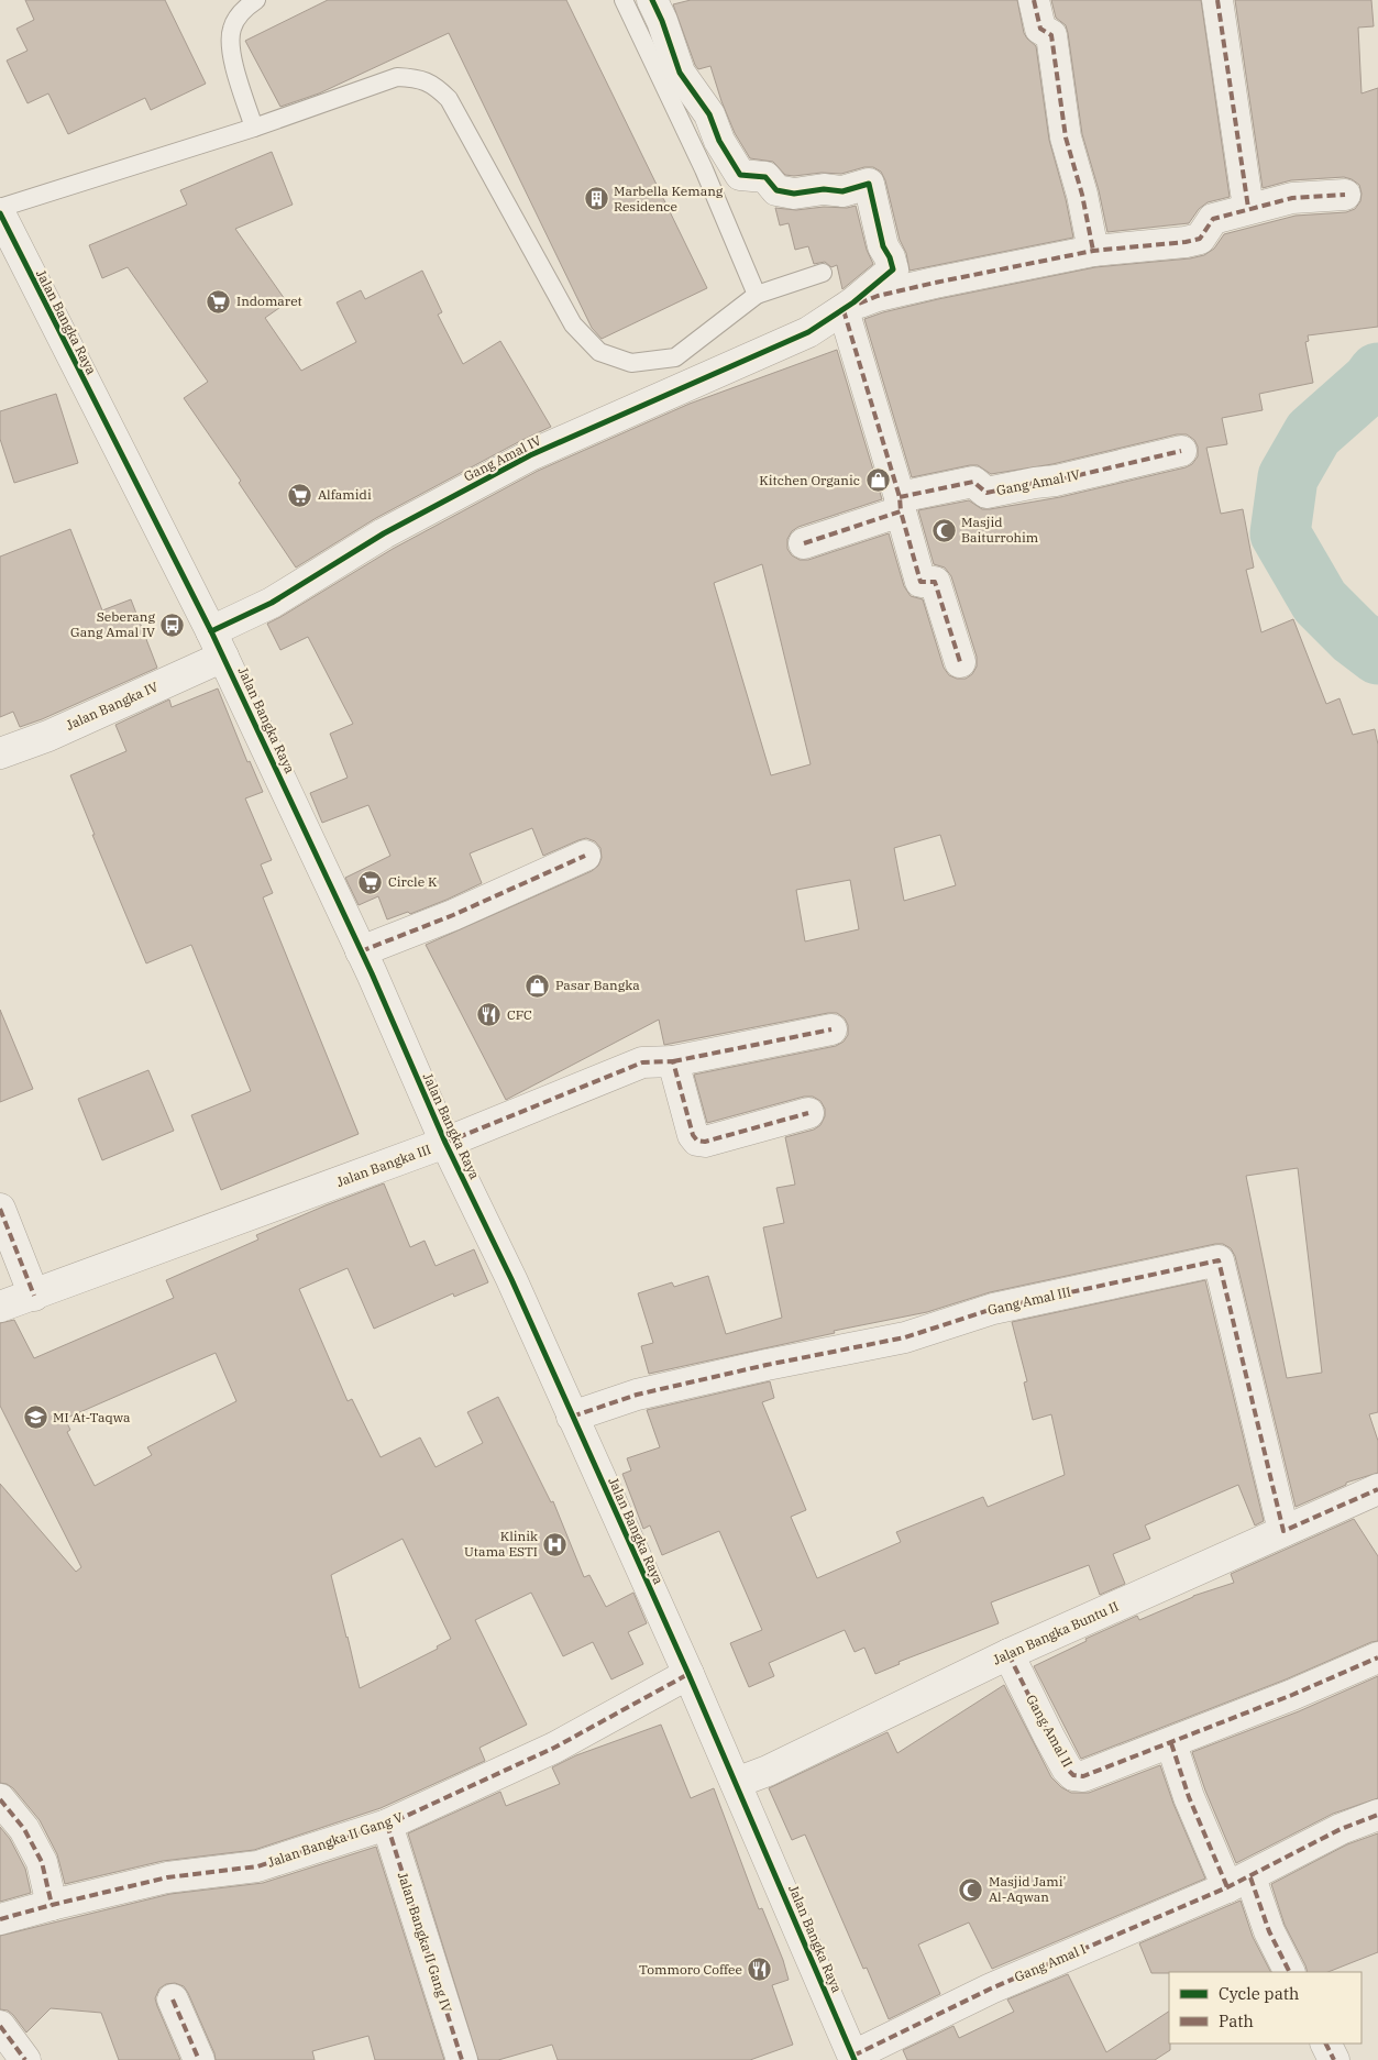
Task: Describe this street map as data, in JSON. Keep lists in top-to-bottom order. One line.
{"streets":{"street":["Jalan Bangka Raya","Gang Amal IV","Jalan Bangka IV","Jalan Bangka III","Gang Amal III","Jalan Bangka Buntu II","Gang Amal II","Jalan Bangka II Gang V","Jalan Bangka II Gang IV","Gang Amal I"]},"crossings":[["Jalan Bangka Raya","Gang Amal IV"],["Jalan Bangka Raya","Jalan Bangka IV"],["Jalan Bangka Raya","Jalan Bangka III"],["Jalan Bangka Raya","Gang Amal III"],["Jalan Bangka Raya","Jalan Bangka Buntu II"],["Jalan Bangka Raya","Jalan Bangka II Gang V"],["Jalan Bangka Raya","Gang Amal I"],["Gang Amal IV","Jalan Bangka IV"],["Gang Amal III","Jalan Bangka Buntu II"],["Jalan Bangka Buntu II","Gang Amal II"],["Jalan Bangka II Gang V","Jalan Bangka II Gang IV"]],"places":{"building":["Marbella Kemang Residence"],"supermarket":["Indomaret","Alfamidi","Circle K"],"shop":["Kitchen Organic","Pasar Bangka"],"mosque":["Masjid Baiturrohim","Masjid Jami' Al-Aqwan"],"bus stop":["Seberang Gang Amal IV"],"restaurant":["CFC","Tommoro Coffee"],"school or university":["MI At-Taqwa"],"hospital":["Klinik Utama ESTI"]},"legend":["Cycle path","Path"]}
